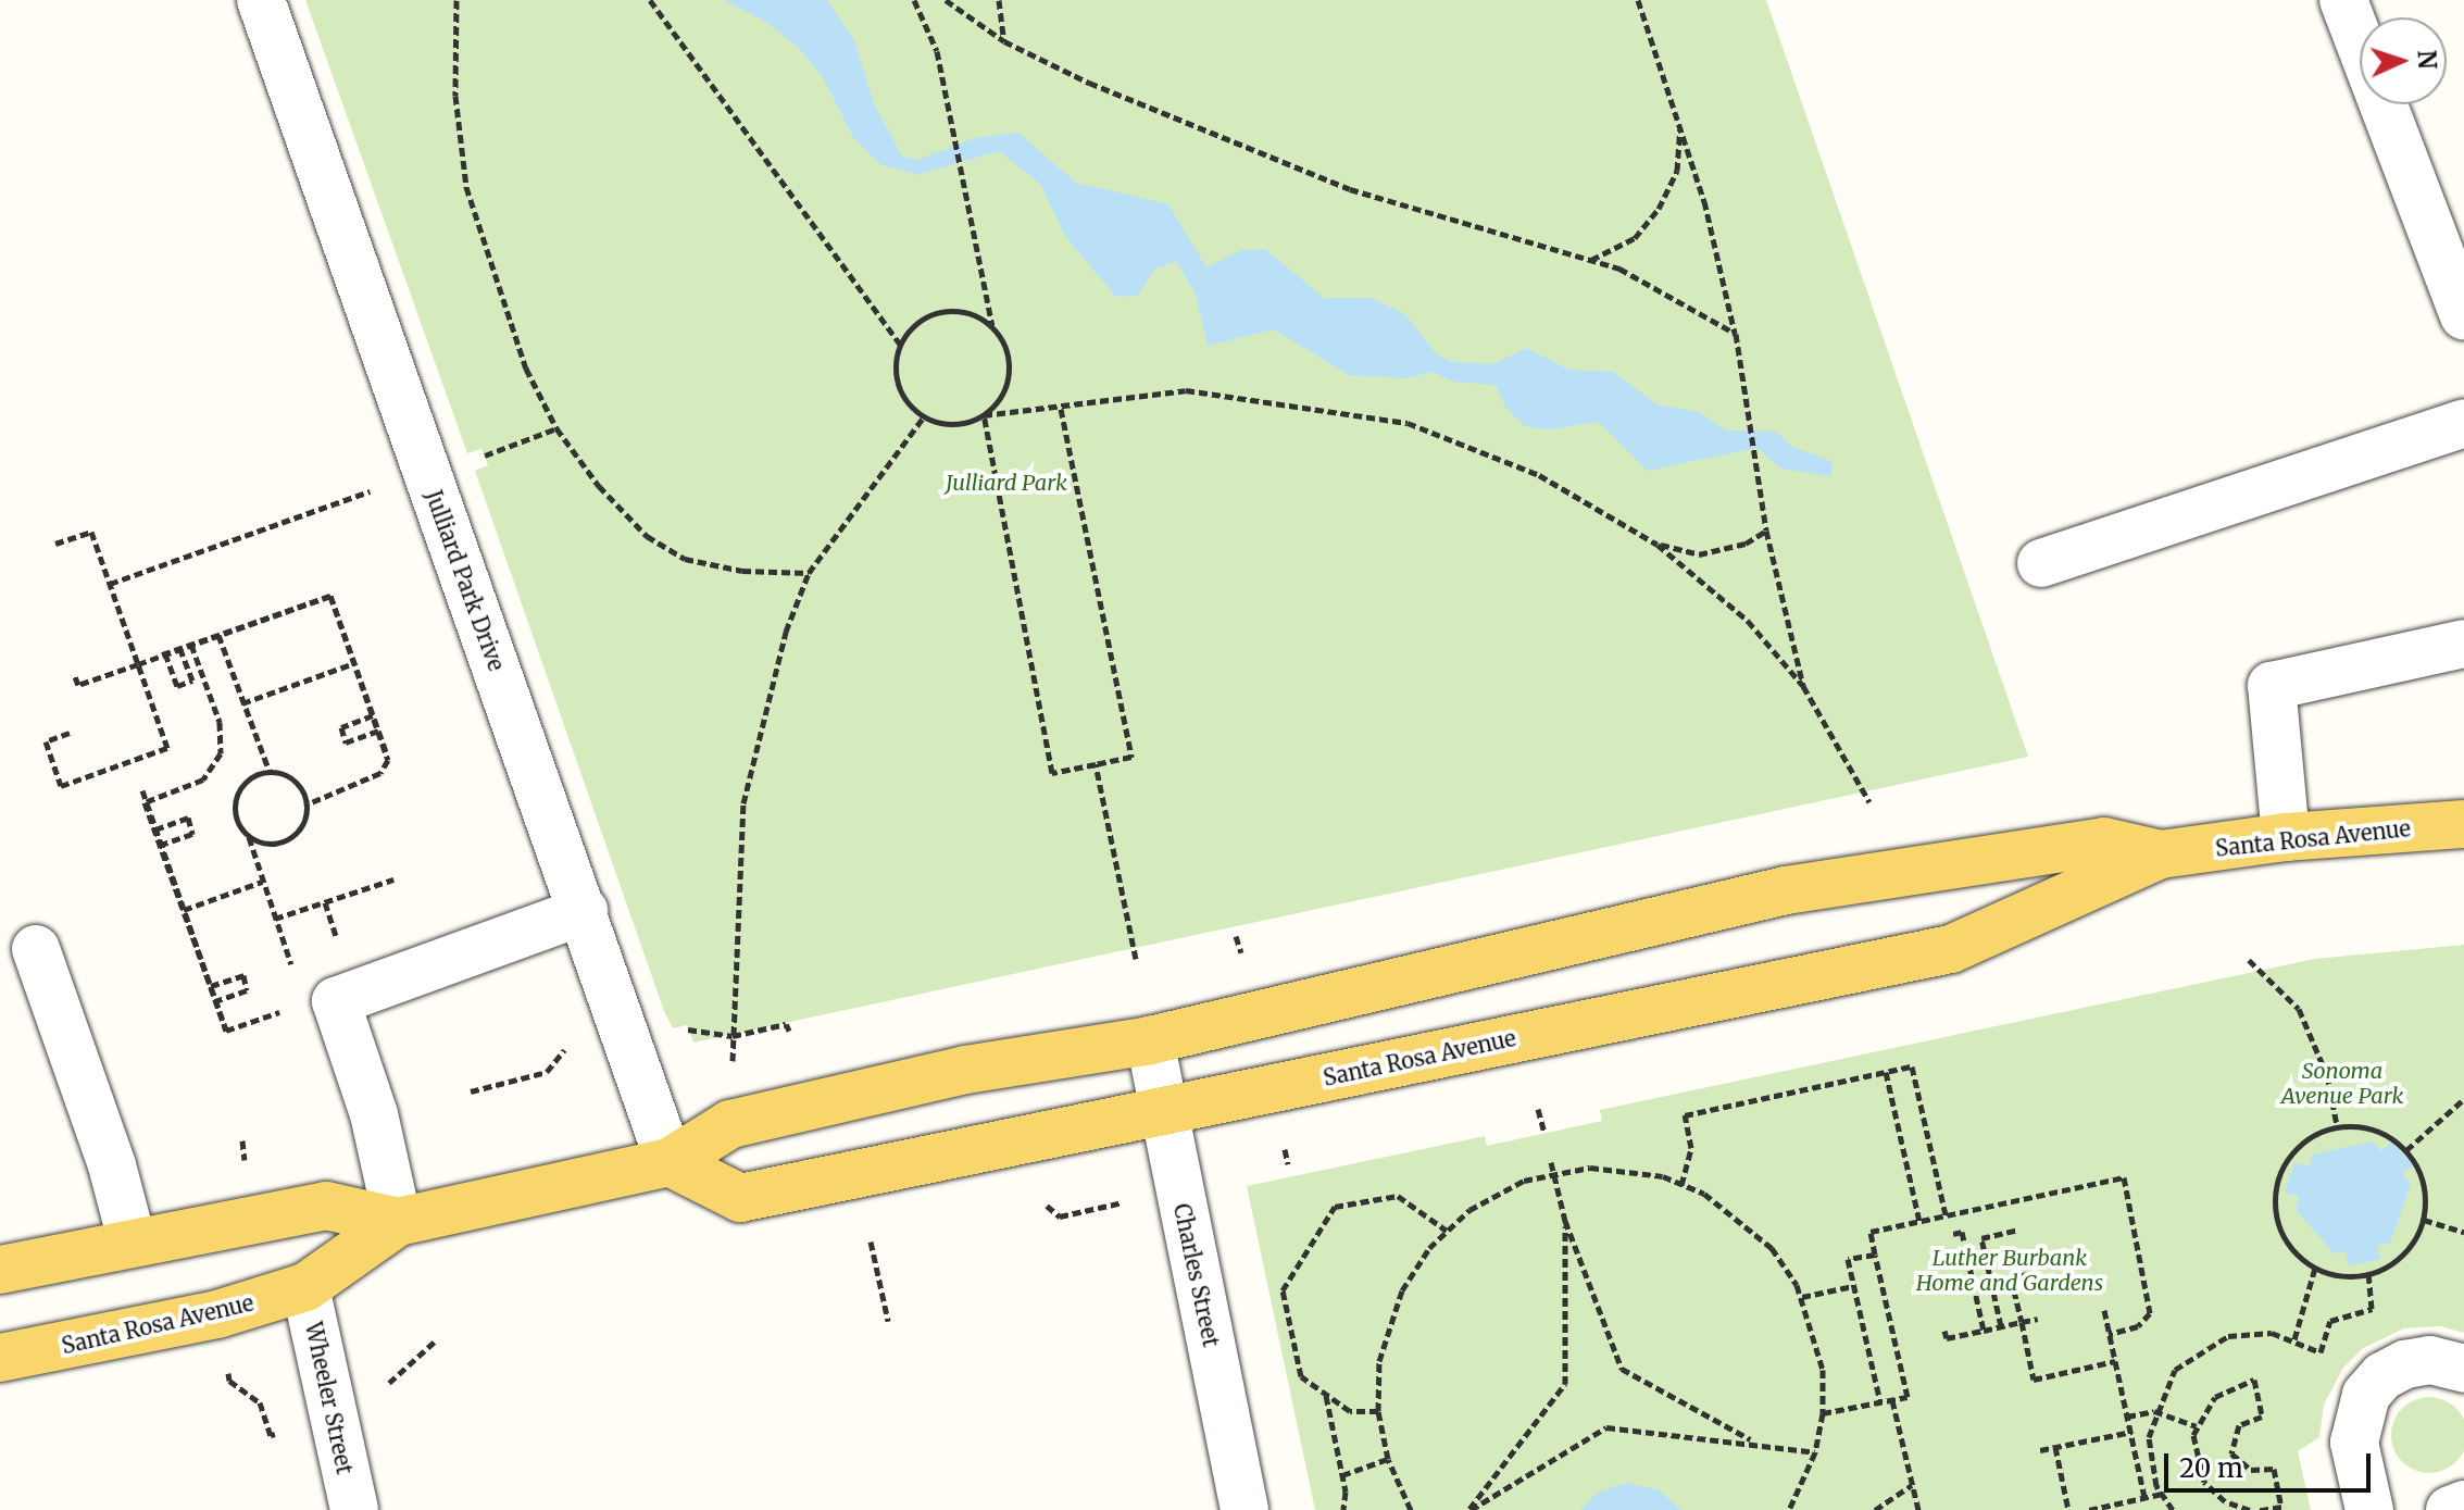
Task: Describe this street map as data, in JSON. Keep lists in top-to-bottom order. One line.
{"streets":{"main road":["Santa Rosa Avenue"],"street":["Julliard Park Drive","Charles Street","Wheeler Street"]},"crossings":[["Julliard Park Drive","Santa Rosa Avenue"],["Santa Rosa Avenue","Charles Street"],["Santa Rosa Avenue","Wheeler Street"]],"parks":["Julliard Park","Sonoma Avenue Park","Luther Burbank Home and Gardens"],"scale_bar":"20 m","north":"right"}
